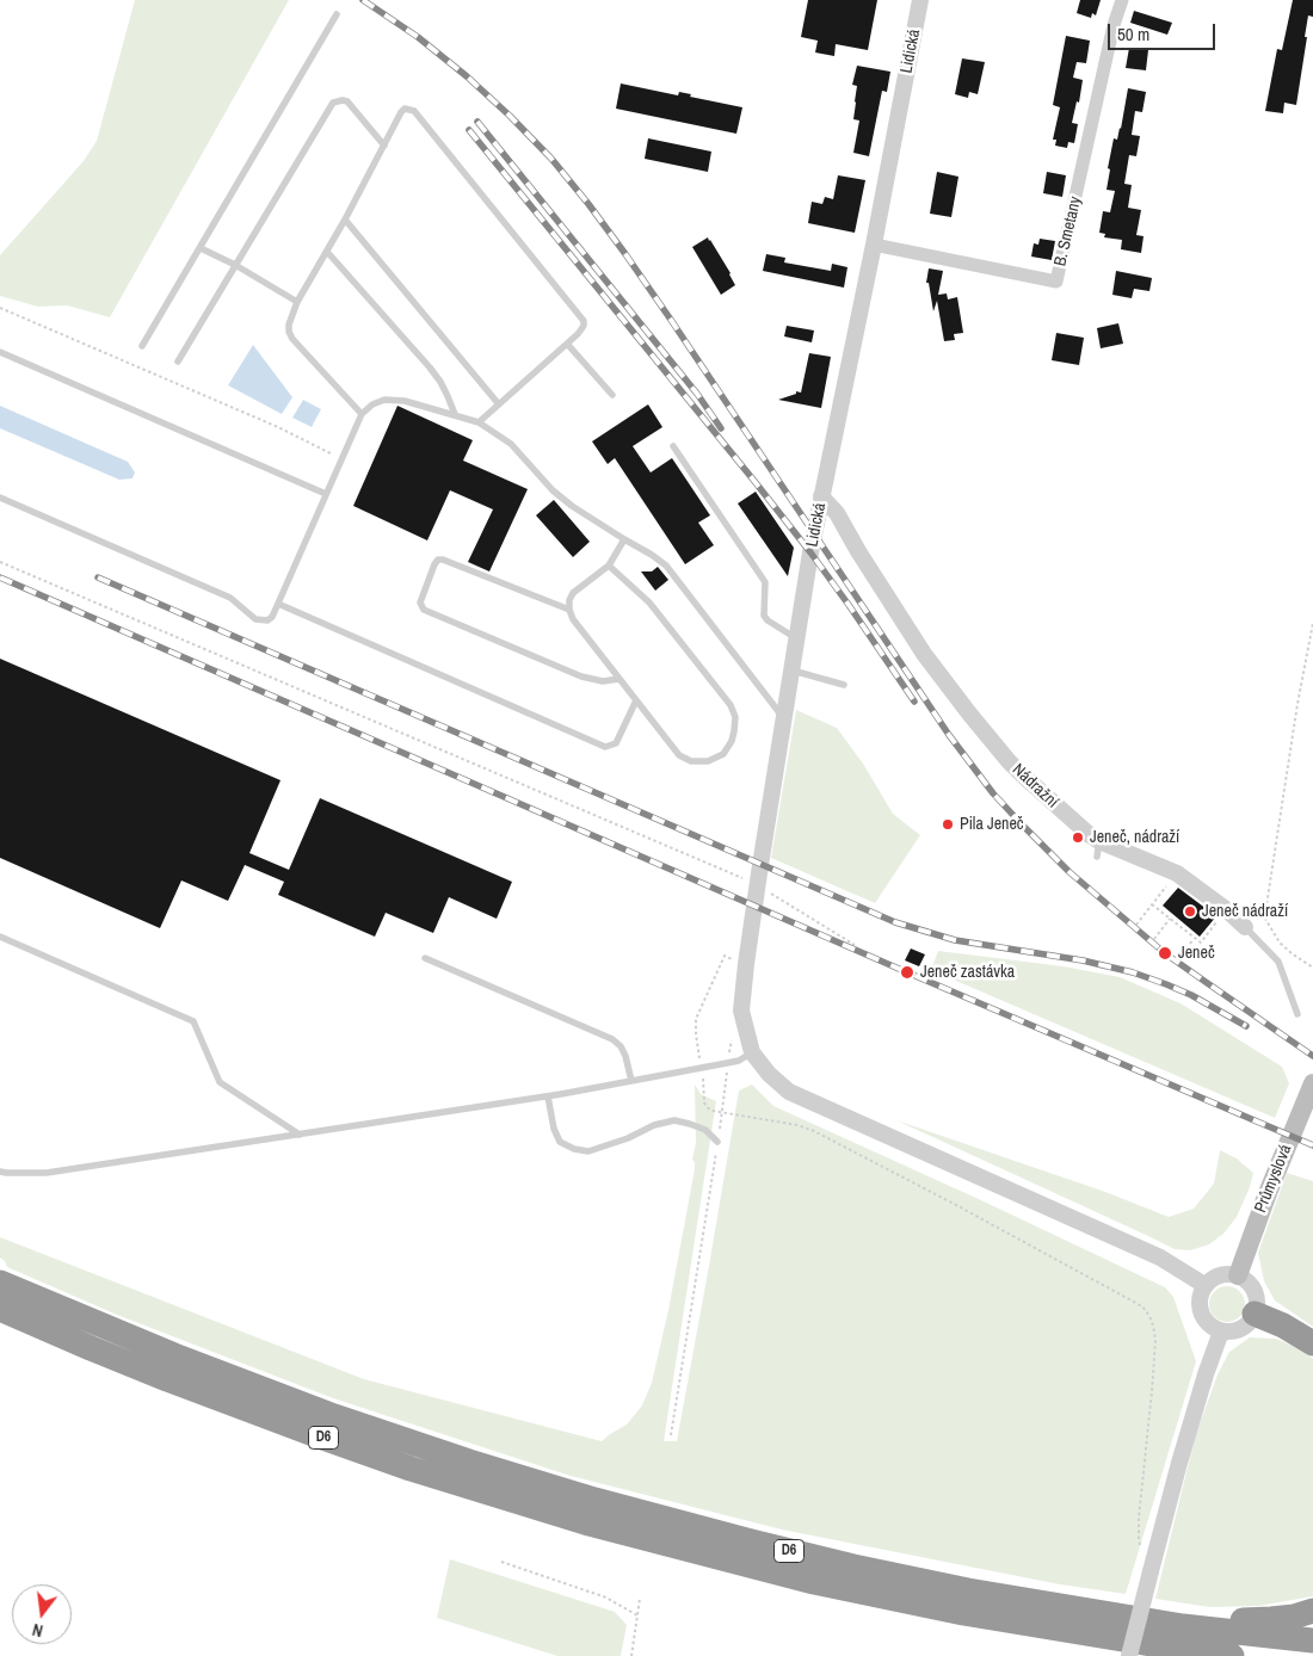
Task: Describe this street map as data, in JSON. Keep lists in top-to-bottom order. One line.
{"streets":{"highway":["D6"],"main road":["Průmyslová"],"street":["Lidická","B. Smetany","Nádražní"]},"crossings":[["Lidická","B. Smetany"],["Lidická","Nádražní"]],"places":["Pila Jeneč","Jeneč, nádraží","Jeneč nádraží","Jeneč","Jeneč zastávka"],"scale_bar":"50 m","north":"bottom"}
